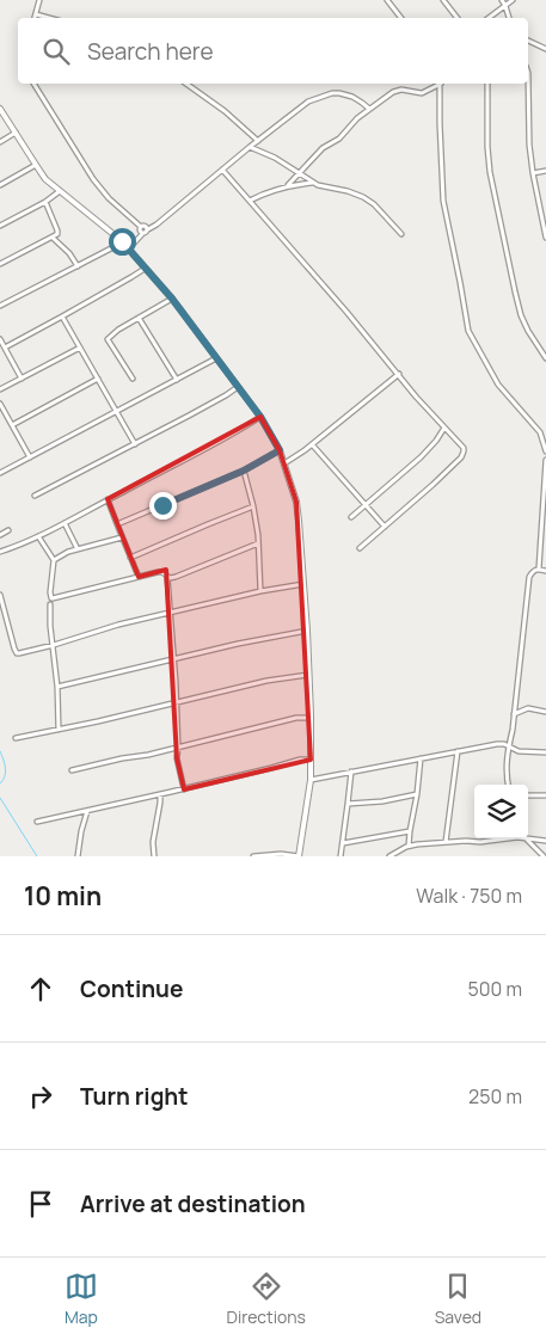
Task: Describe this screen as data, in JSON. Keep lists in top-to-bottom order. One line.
{"page":{"search":"Search here","heading":["10 min","Walk · 750 m"],"list":[["Continue","500 m"],["Turn right","250 m"],"Arrive at destination"],"nav":["Map","Directions","Saved"]}}
